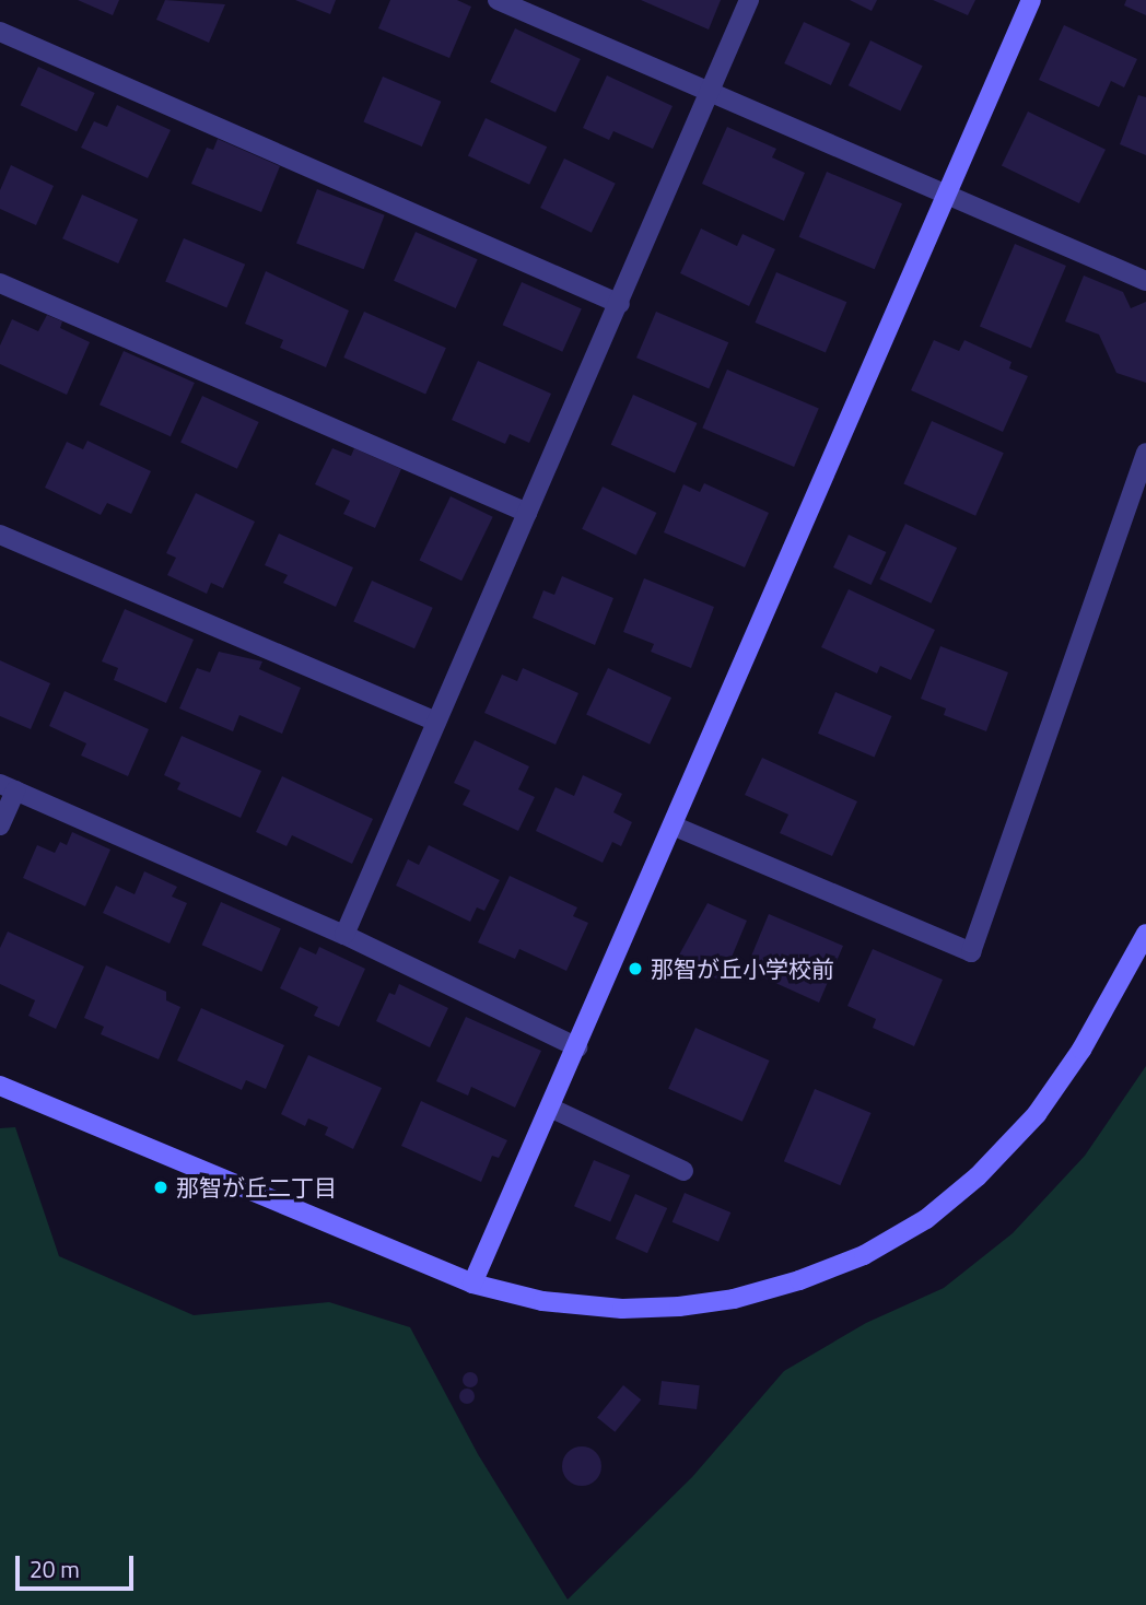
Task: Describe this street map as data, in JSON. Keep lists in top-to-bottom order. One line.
{"places":["那智が丘小学校前","那智が丘二丁目"],"scale_bar":"20 m"}
